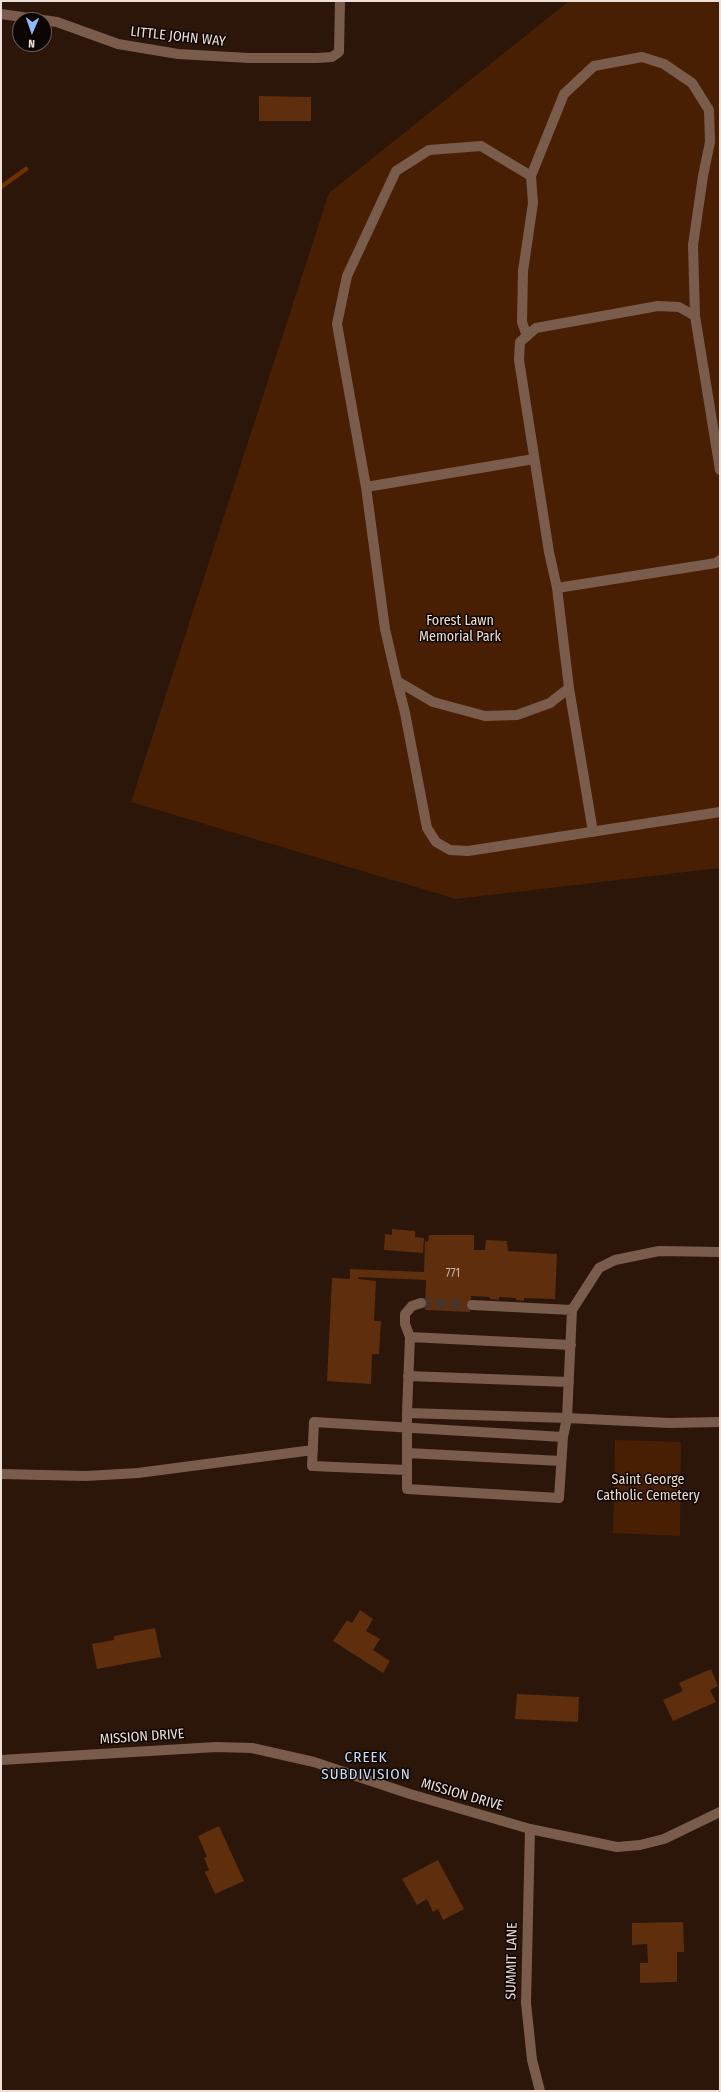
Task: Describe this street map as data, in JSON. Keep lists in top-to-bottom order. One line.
{"streets":{"street":["LITTLE JOHN WAY","MISSION DRIVE","SUMMIT LANE"]},"crossings":[["MISSION DRIVE","SUMMIT LANE"]],"districts":["CREEK SUBDIVISION"],"parks":["Forest Lawn Memorial Park","Saint George Catholic Cemetery"],"house_numbers":["771"],"north":"bottom"}
